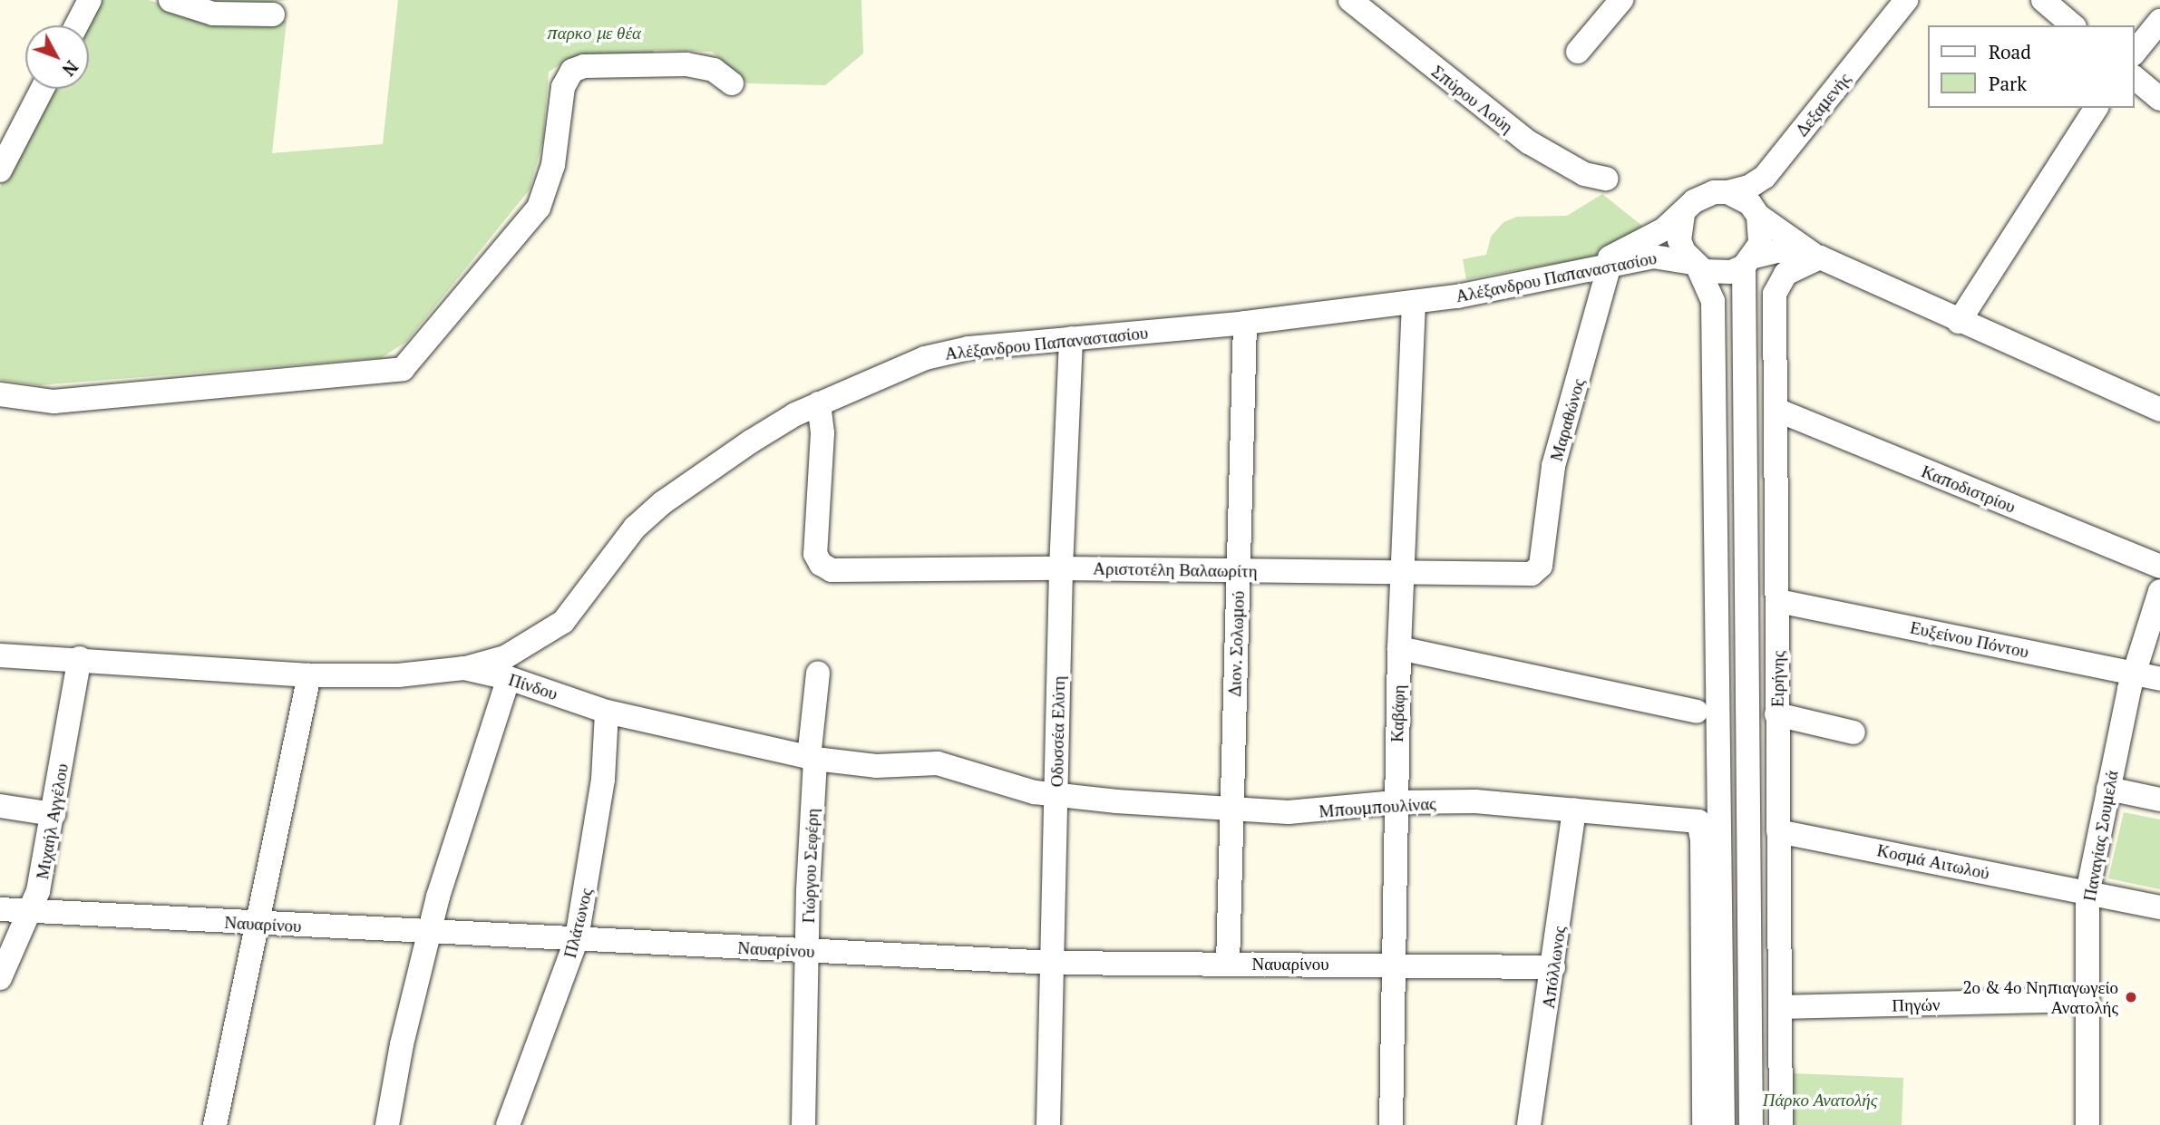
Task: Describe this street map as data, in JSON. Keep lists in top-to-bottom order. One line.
{"streets":{"street":["Σπύρου Λούη","Δεξαμενής","Αλέξανδρου Παπαναστασίου","Μαραθώνος","Καποδιστρίου","Αριστοτέλη Βαλαωρίτη","Ευξείνου Πόντου","Διον. Σολωμού","Ειρήνης","Πίνδου","Καβάφη","Οδυσσέα Ελύτη","Μπουμπουλίνας","Μιχαήλ Αγγέλου","Παναγίας Σουμελά","Κοσμά Αιτωλού","Γιώργου Σεφέρη","Πλάτωνος","Ναυαρίνου","Απόλλωνος","Πηγών"]},"crossings":[["Δεξαμενής","Αλέξανδρου Παπαναστασίου"],["Αλέξανδρου Παπαναστασίου","Μαραθώνος"],["Αλέξανδρου Παπαναστασίου","Αριστοτέλη Βαλαωρίτη"],["Αλέξανδρου Παπαναστασίου","Διον. Σολωμού"],["Αλέξανδρου Παπαναστασίου","Πίνδου"],["Αλέξανδρου Παπαναστασίου","Καβάφη"],["Αλέξανδρου Παπαναστασίου","Οδυσσέα Ελύτη"],["Μαραθώνος","Αριστοτέλη Βαλαωρίτη"],["Καποδιστρίου","Ειρήνης"],["Αριστοτέλη Βαλαωρίτη","Διον. Σολωμού"],["Αριστοτέλη Βαλαωρίτη","Καβάφη"],["Αριστοτέλη Βαλαωρίτη","Οδυσσέα Ελύτη"],["Ευξείνου Πόντου","Ειρήνης"],["Ευξείνου Πόντου","Παναγίας Σουμελά"],["Διον. Σολωμού","Μπουμπουλίνας"],["Διον. Σολωμού","Ναυαρίνου"],["Ειρήνης","Κοσμά Αιτωλού"],["Ειρήνης","Πηγών"],["Πίνδου","Οδυσσέα Ελύτη"],["Πίνδου","Μπουμπουλίνας"],["Πίνδου","Μιχαήλ Αγγέλου"],["Πίνδου","Γιώργου Σεφέρη"],["Πίνδου","Πλάτωνος"],["Καβάφη","Μπουμπουλίνας"],["Καβάφη","Ναυαρίνου"],["Οδυσσέα Ελύτη","Μπουμπουλίνας"],["Οδυσσέα Ελύτη","Ναυαρίνου"],["Μπουμπουλίνας","Απόλλωνος"],["Μιχαήλ Αγγέλου","Ναυαρίνου"],["Παναγίας Σουμελά","Κοσμά Αιτωλού"],["Παναγίας Σουμελά","Πηγών"],["Γιώργου Σεφέρη","Ναυαρίνου"],["Πλάτωνος","Ναυαρίνου"],["Ναυαρίνου","Απόλλωνος"]],"parks":["παρκο με θέα","Πάρκο Ανατολής"],"places":["2ο & 4ο Νηπιαγωγείο Ανατολής"],"legend":["Road","Park"],"north":"bottom right"}
